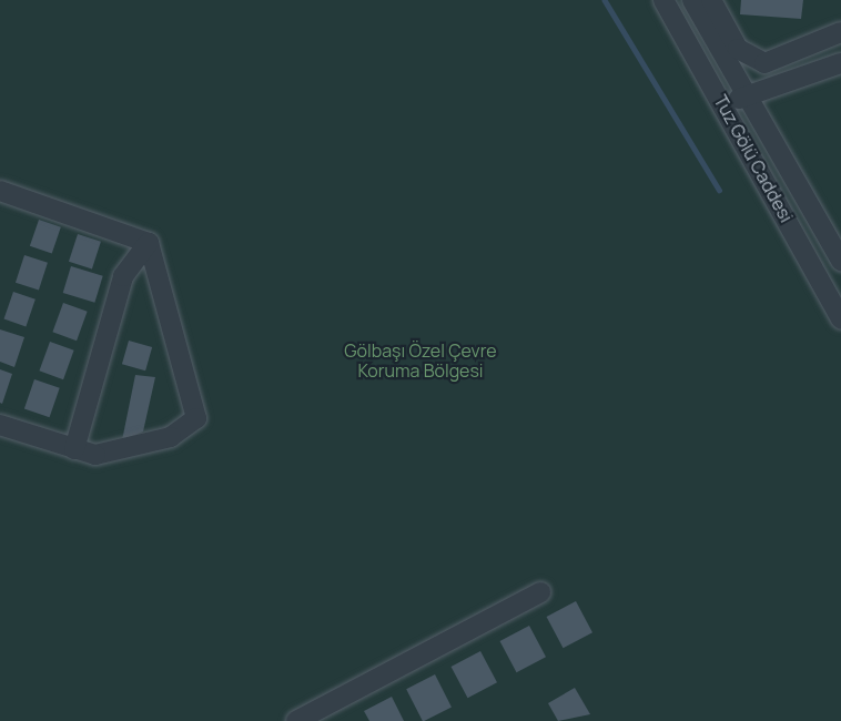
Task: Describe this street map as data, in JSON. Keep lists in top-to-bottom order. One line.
{"streets":{"street":["Tuz Gölü Caddesi"]},"parks":["Gölbaşı Özel Çevre Koruma Bölgesi"]}
